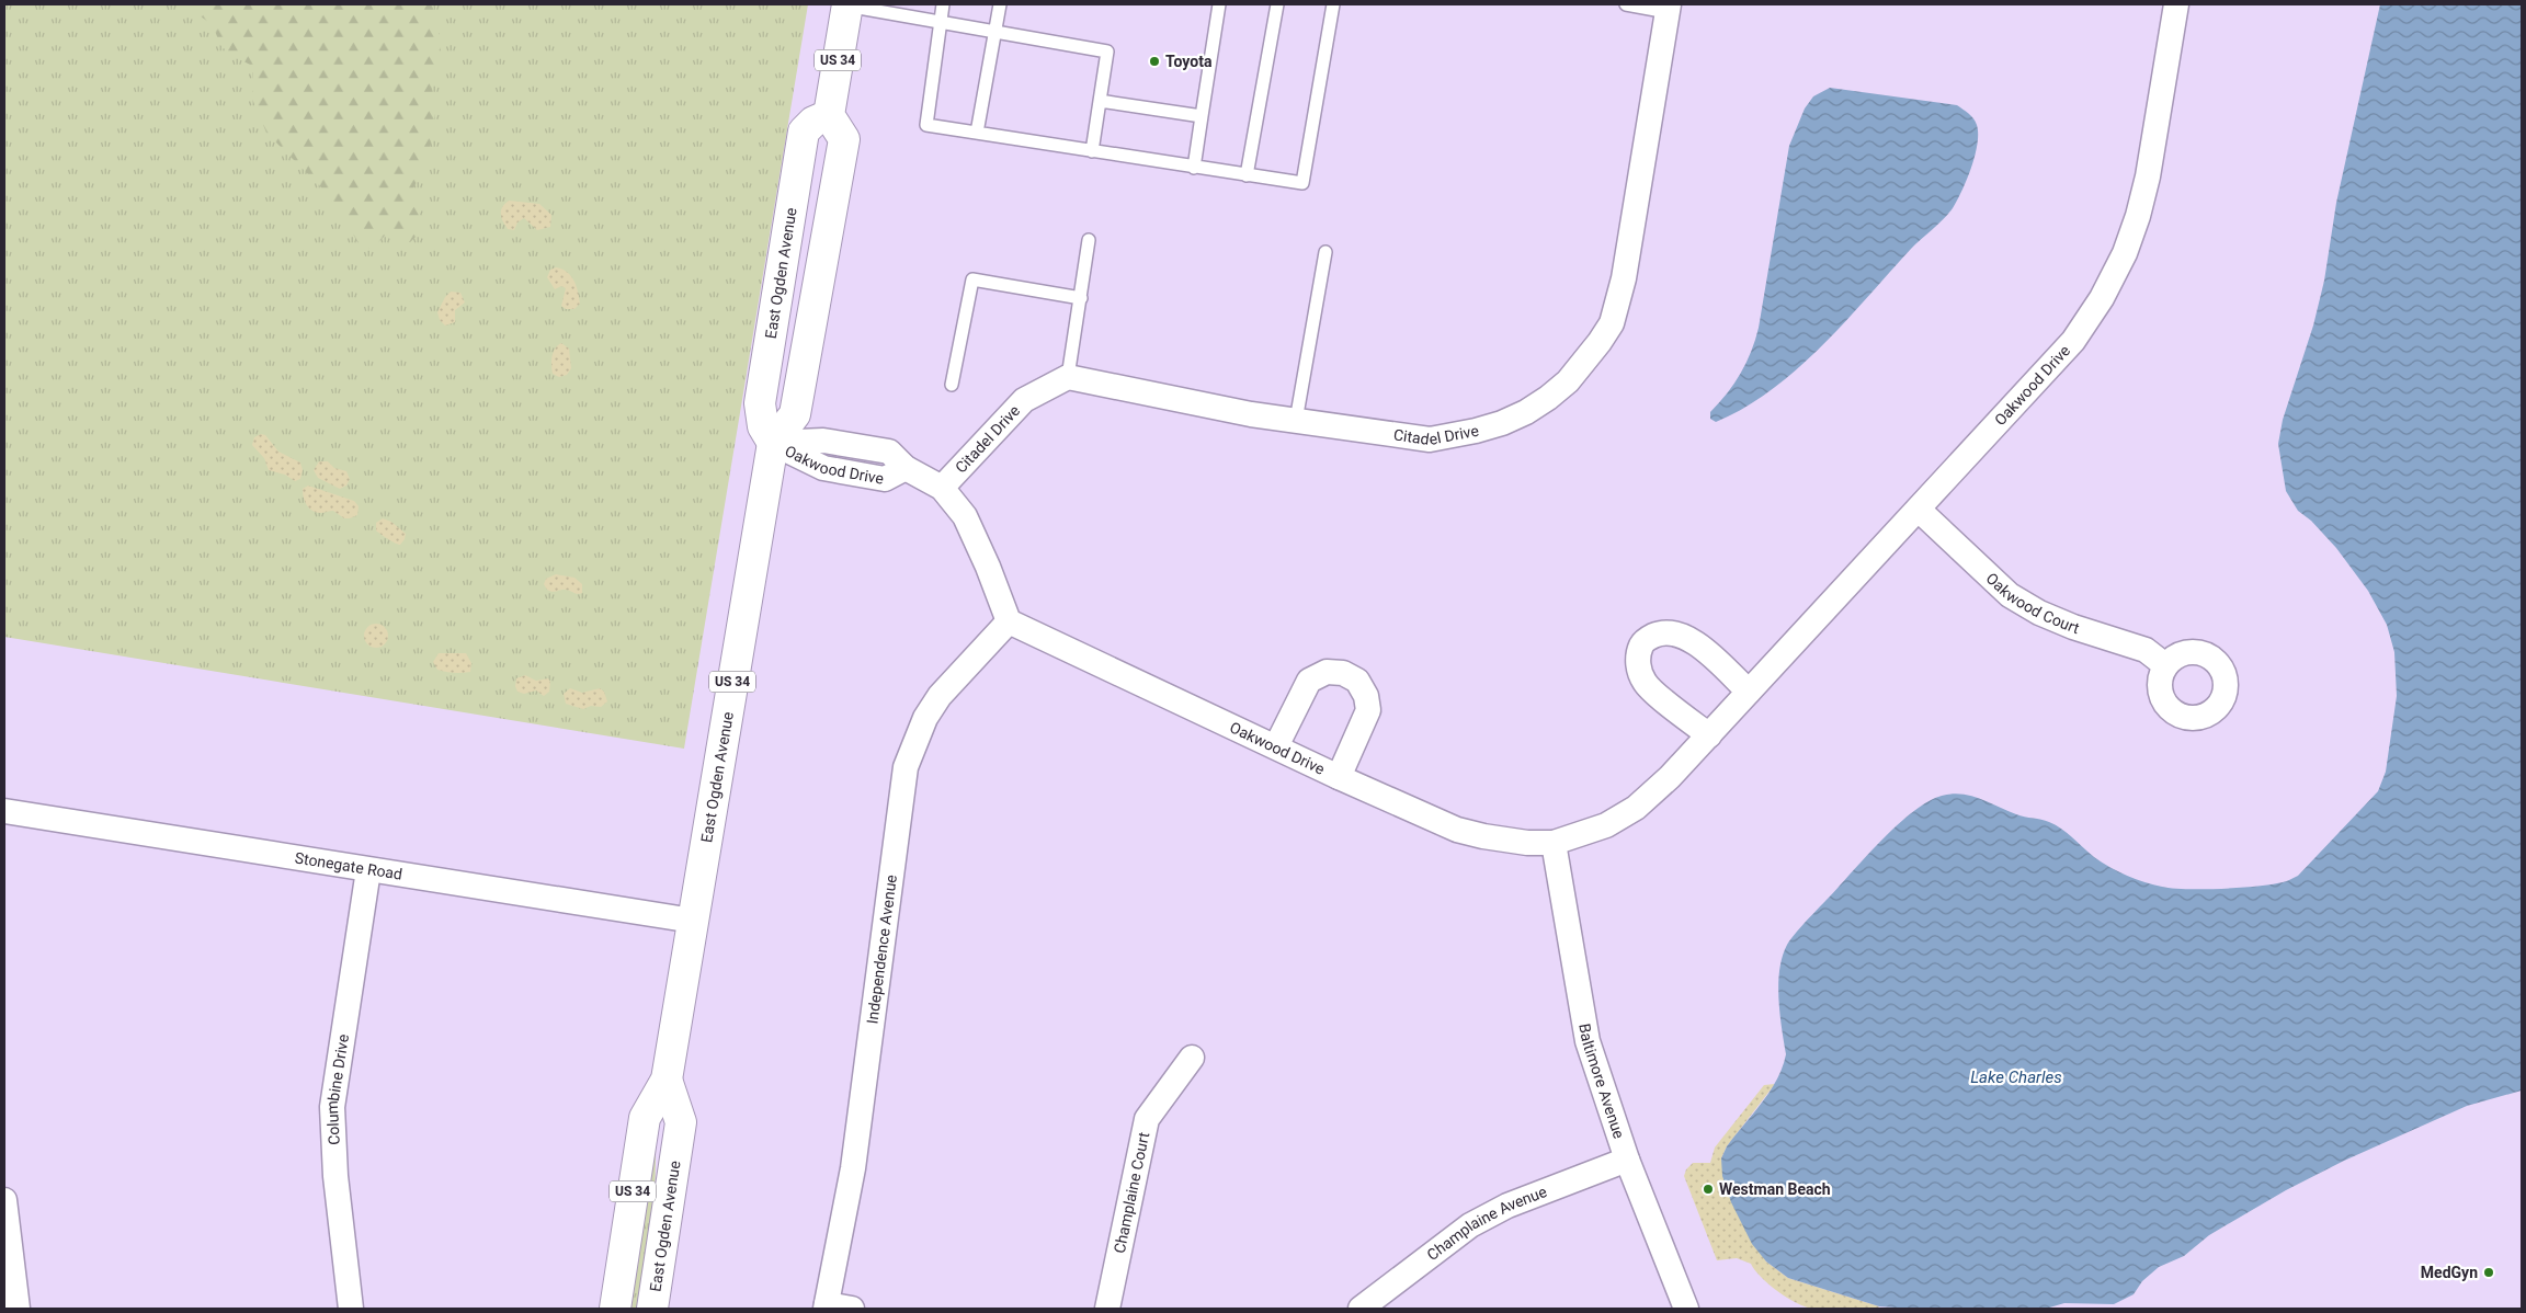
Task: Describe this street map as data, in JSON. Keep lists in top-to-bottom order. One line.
{"streets":{"main road":["US 34","East Ogden Avenue"],"street":["Oakwood Drive","Citadel Drive","Oakwood Court","Stonegate Road","Independence Avenue","Baltimore Avenue","Columbine Drive","Champlaine Court","Champlaine Avenue"]},"crossings":[["US 34","East Ogden Avenue"],["East Ogden Avenue","Oakwood Drive"],["East Ogden Avenue","Stonegate Road"],["Oakwood Drive","Citadel Drive"],["Oakwood Drive","Oakwood Court"],["Oakwood Drive","Independence Avenue"],["Oakwood Drive","Baltimore Avenue"],["Stonegate Road","Columbine Drive"],["Baltimore Avenue","Champlaine Avenue"]],"water":["Lake Charles"],"places":["Toyota","Westman Beach","MedGyn"]}
